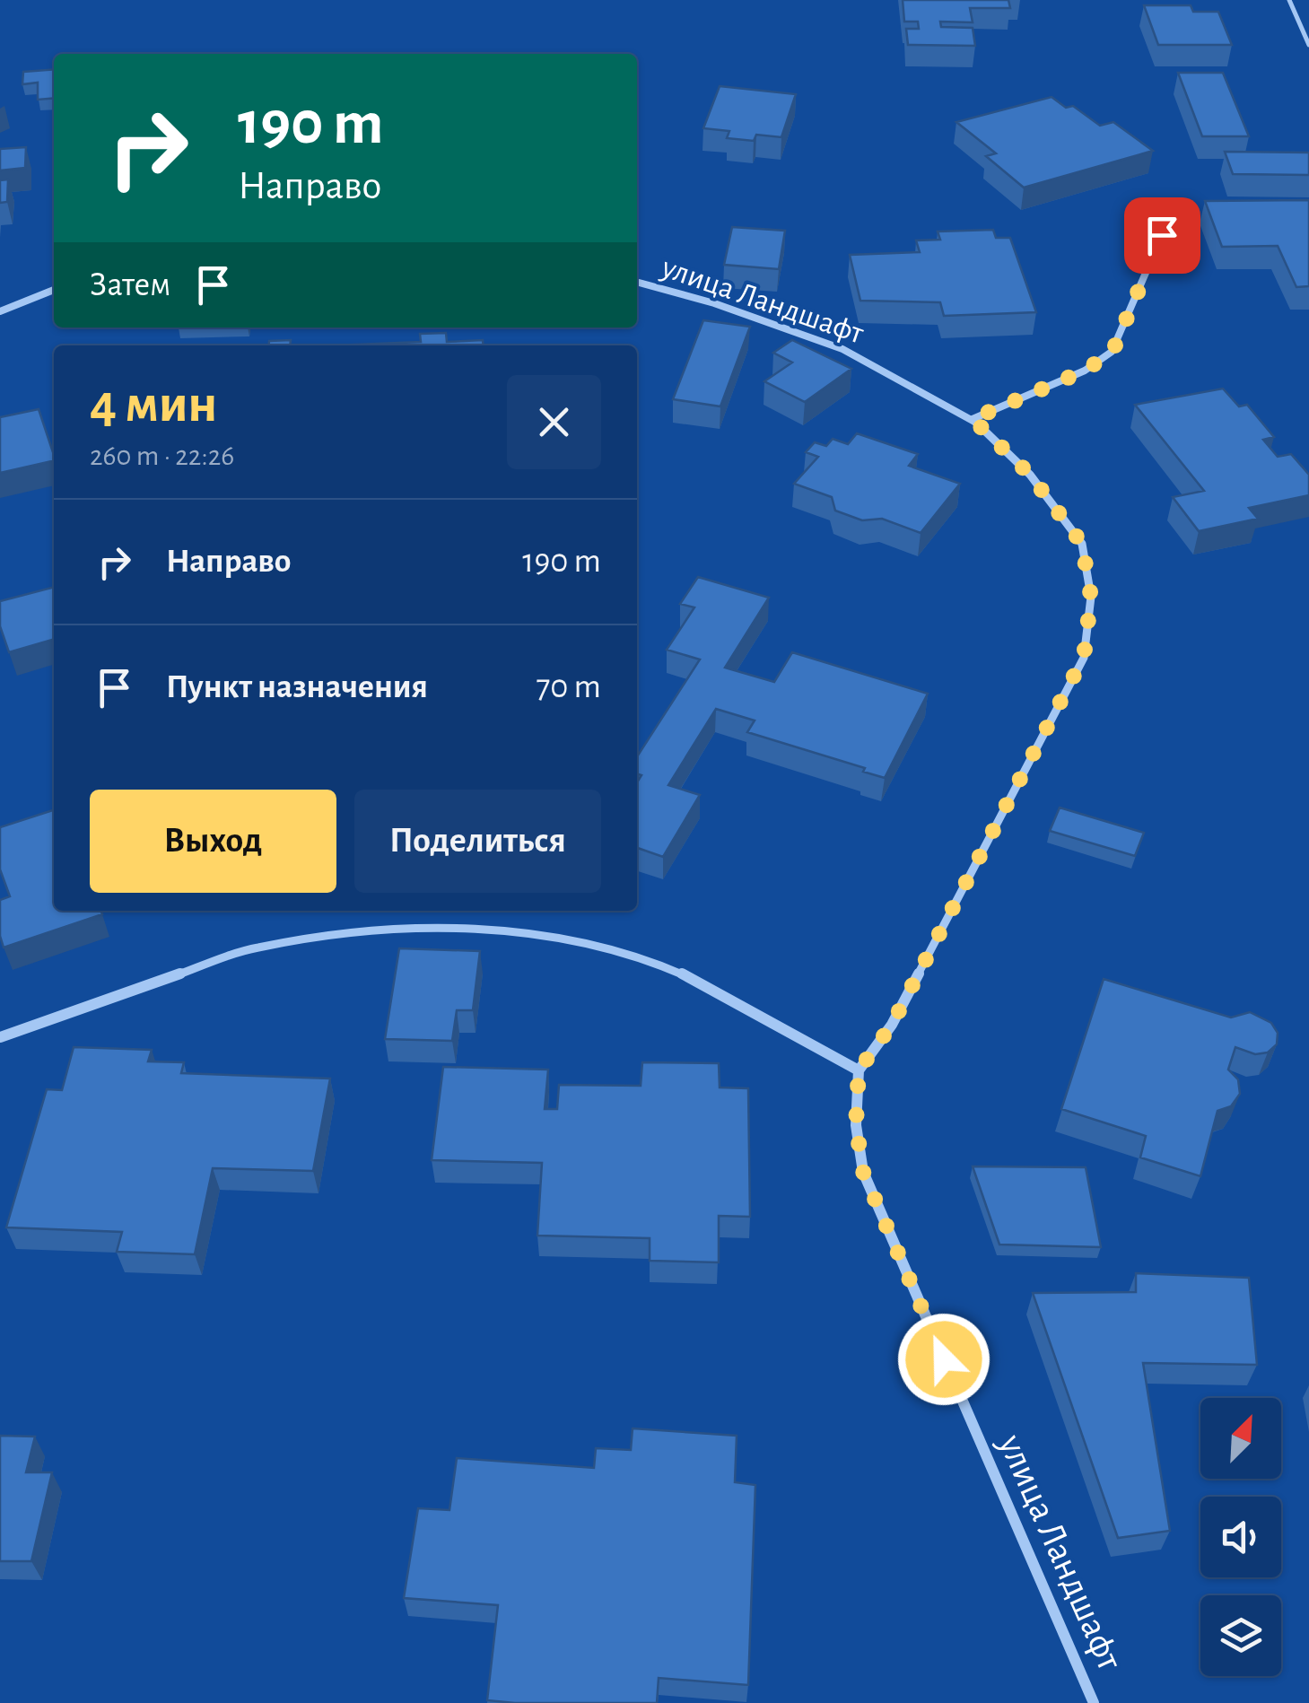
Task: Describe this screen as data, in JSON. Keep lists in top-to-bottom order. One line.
{"streets":{"street":["улица Ландшафт"]},"north":"top right","page":{"turn":["190 m","Направо"],"then":"Затем","heading":["4 мин","260 m · 22:26"],"list":[{"name":"Направо","value":"190 m"},{"name":"Пункт назначения","value":"70 m"}],"buttons":["Выход","Поделиться"]}}
